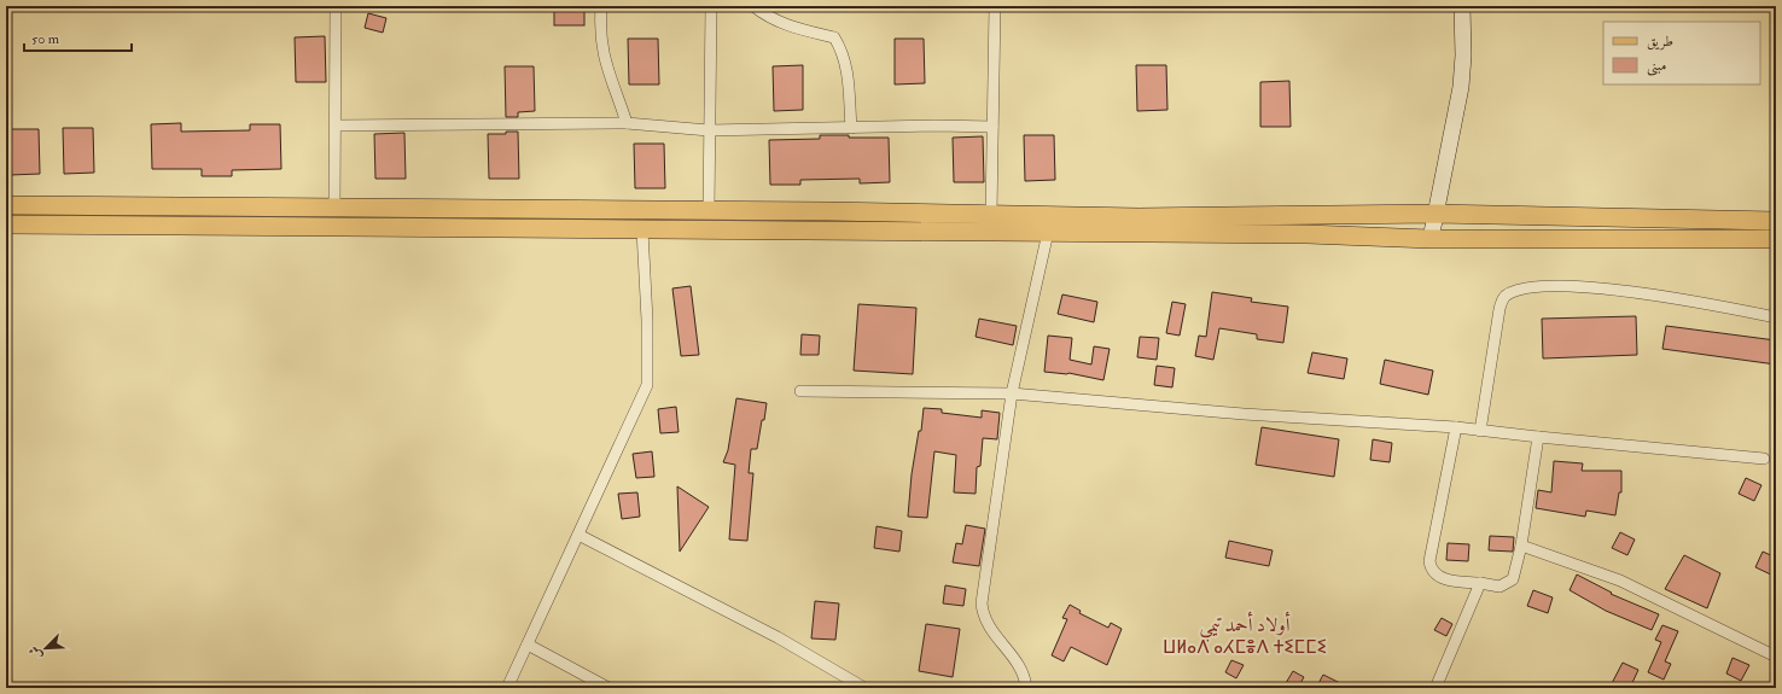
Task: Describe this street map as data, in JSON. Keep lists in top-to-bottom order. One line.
{"districts":["أولاد أحمد تيمي ⵡⵍⴰⴷ ⴰⵃⵎⴻⴷ ⵜⵉⵎⵎⵉ"],"legend":["طريق","مبنى"],"scale_bar":"50 m","north":"bottom left"}
